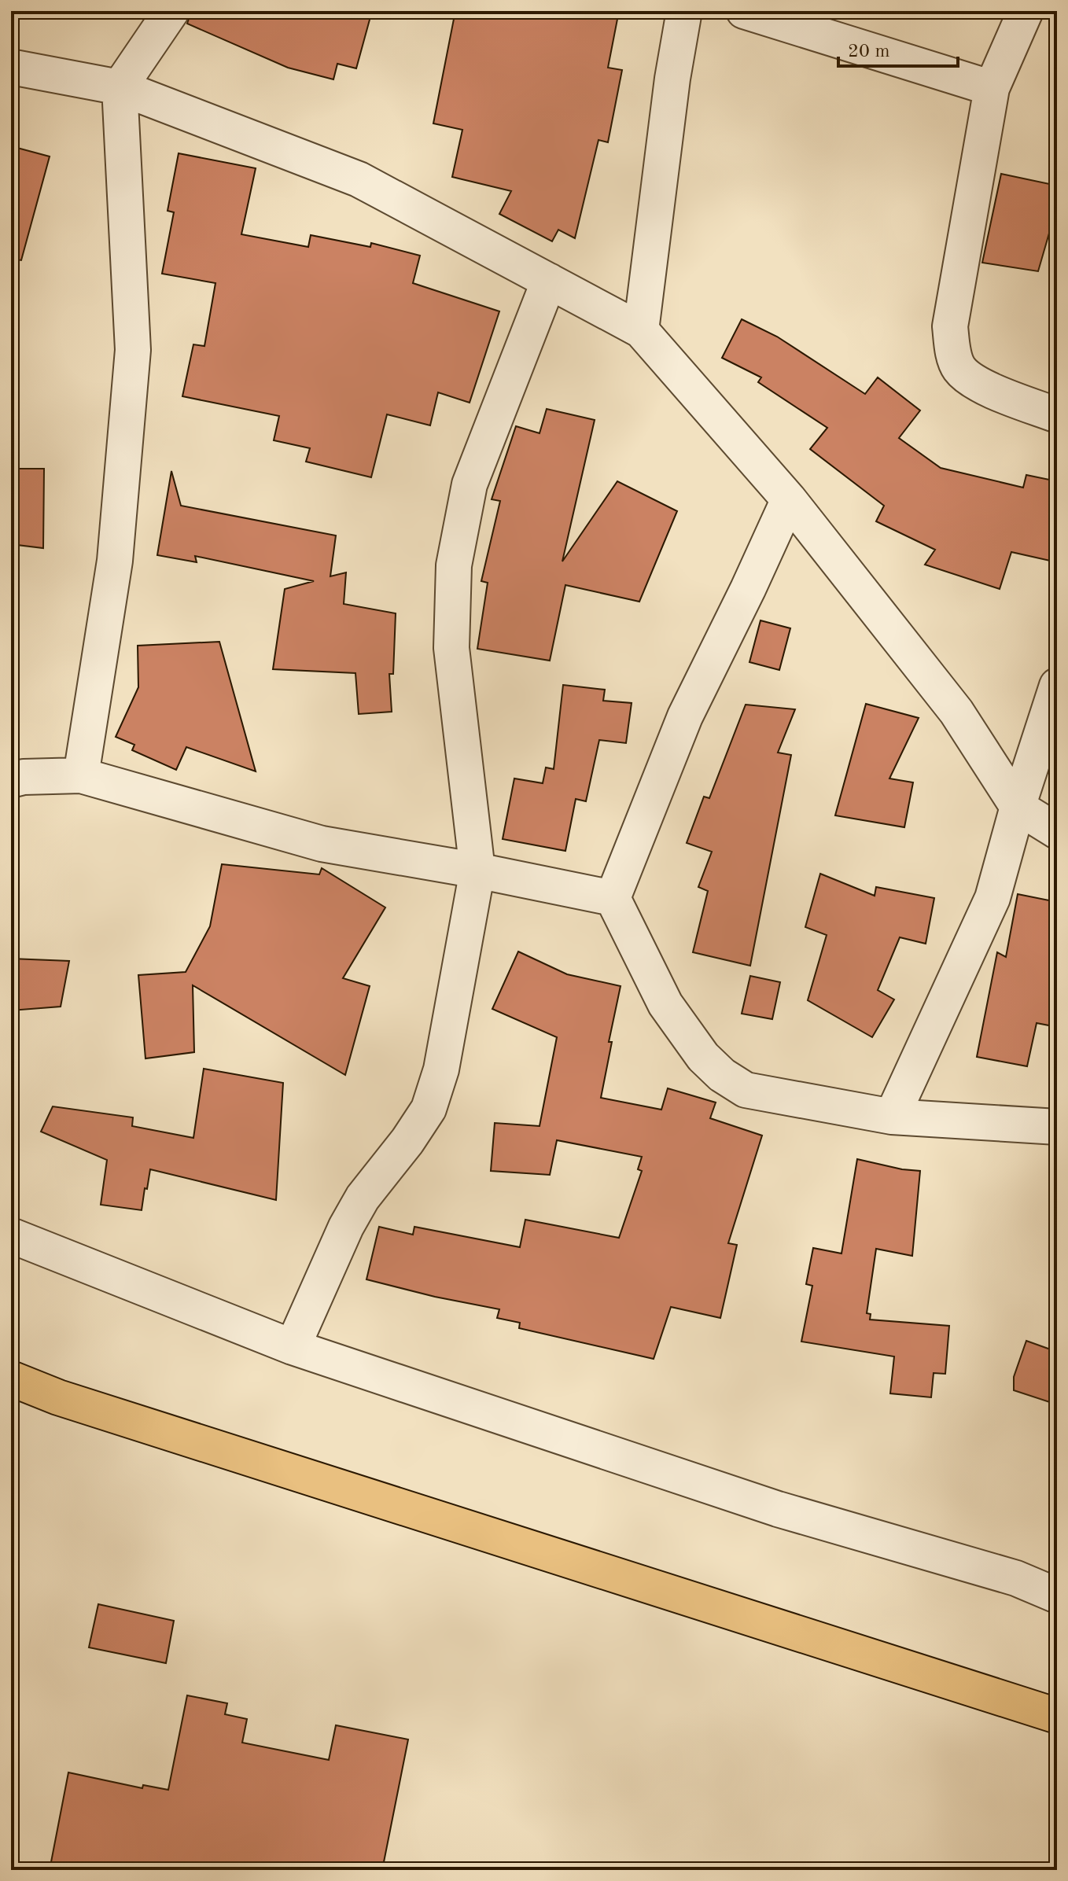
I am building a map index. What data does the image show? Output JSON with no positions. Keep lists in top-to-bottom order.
{
  "scale_bar": "20 m"
}
